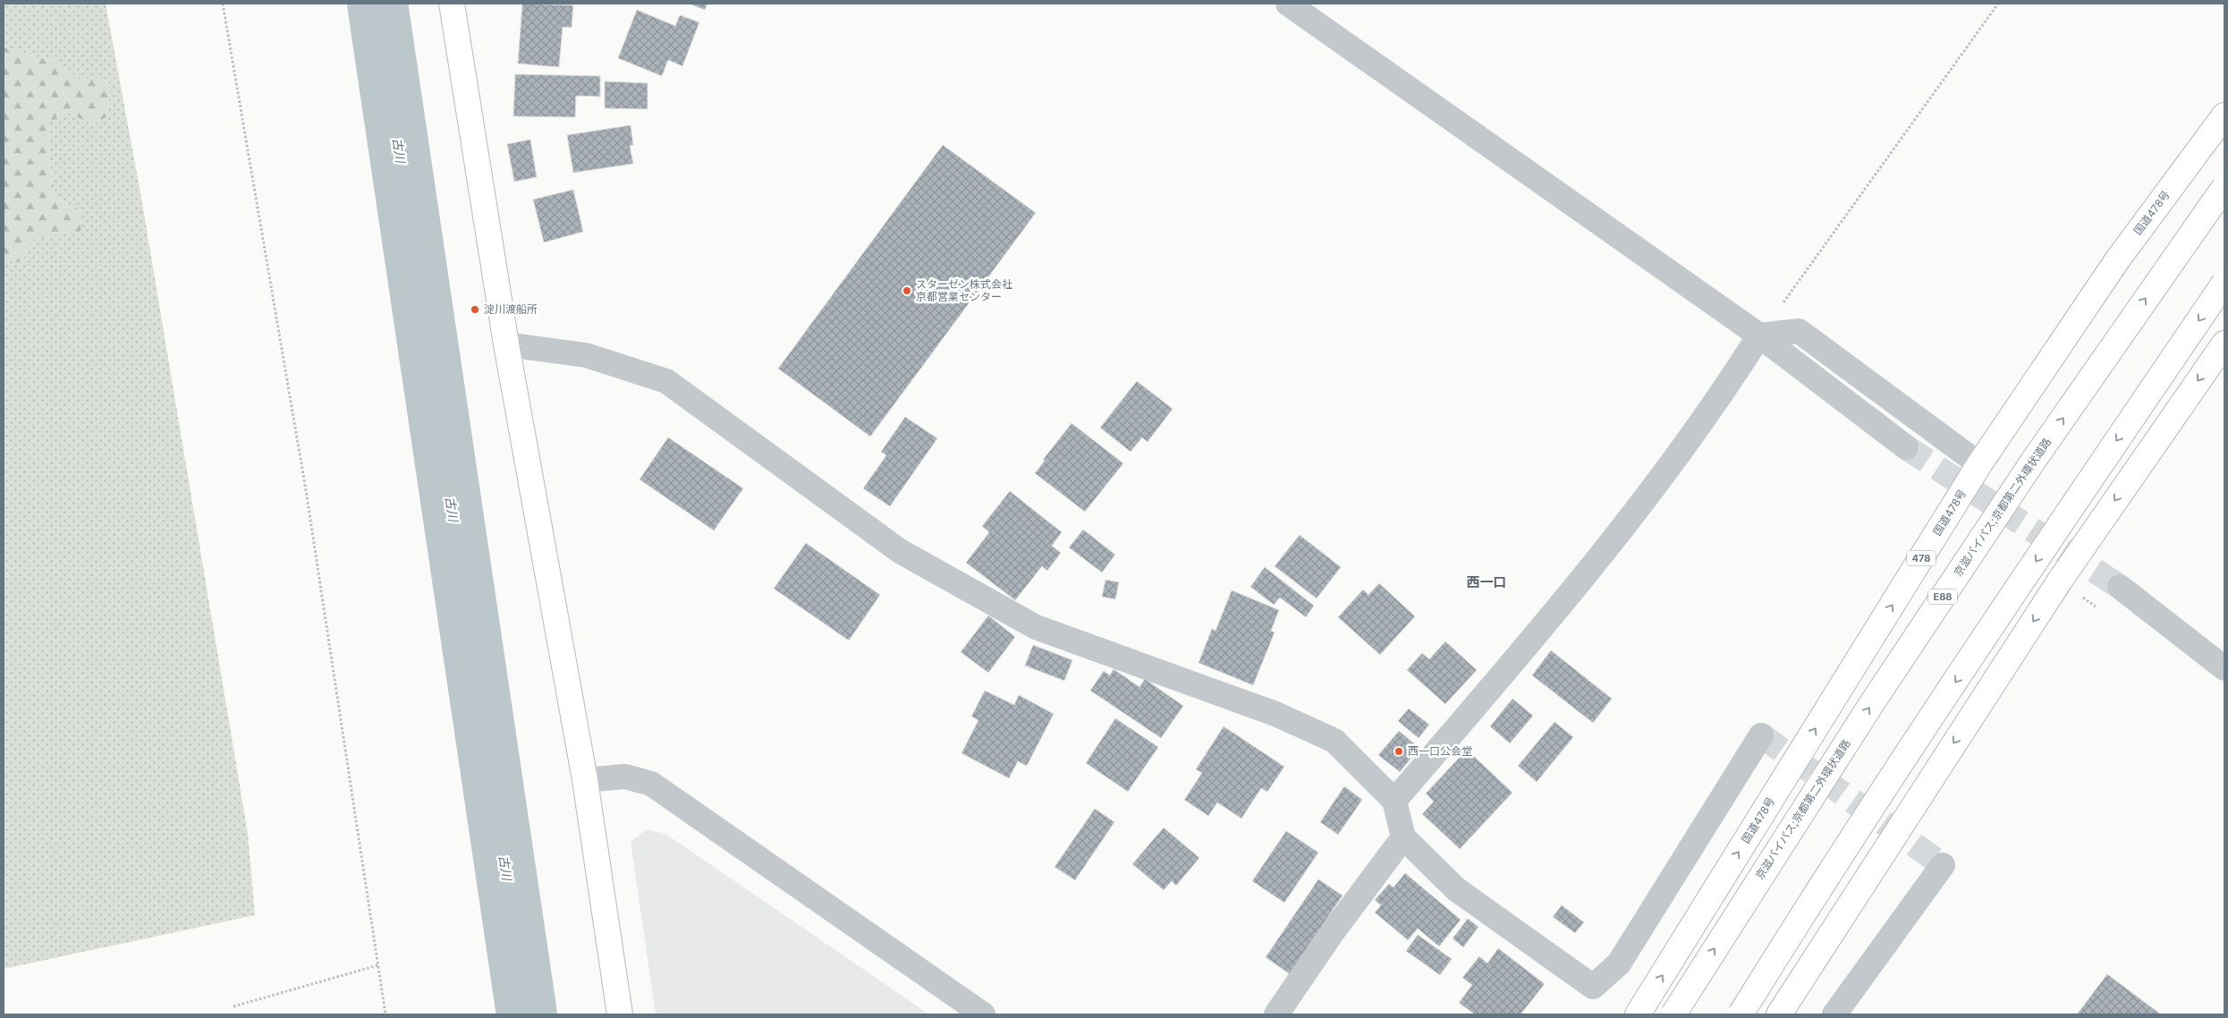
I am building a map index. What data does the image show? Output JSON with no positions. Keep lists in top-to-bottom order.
{
  "streets": {
    "main road": [
      "国道478号",
      "京滋バイパス;京都第二外環状道路",
      "478",
      "E88"
    ]
  },
  "districts": ["西一口"],
  "water": ["古川"],
  "places": ["スターゼン株式会社 京都営業センター", "淀川渡船所", "西一口公会堂"]
}
